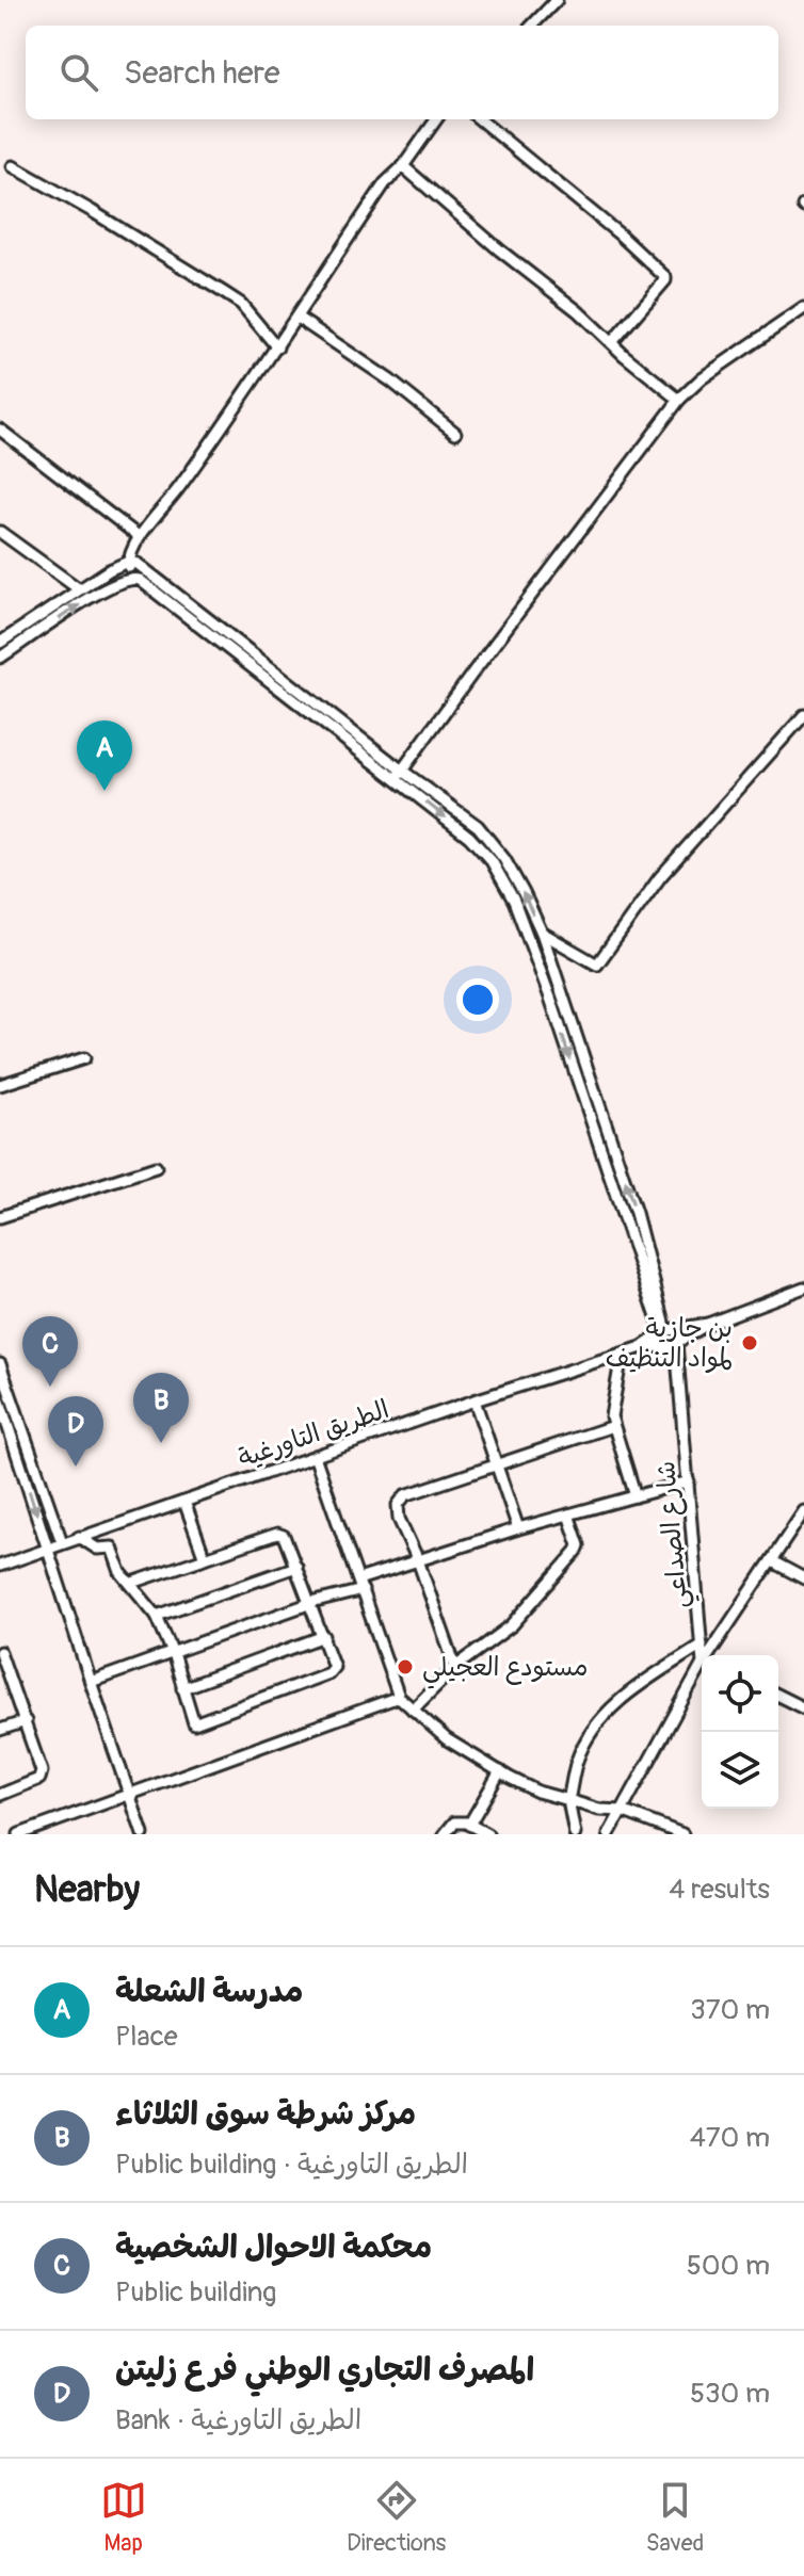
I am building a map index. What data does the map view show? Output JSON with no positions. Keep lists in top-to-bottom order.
{
  "streets": {
    "street": ["الطريق التاورغية", "شارع الصداعي"]
  },
  "places": ["بن جازية لمواد التنظيف", "مستودع العجيلي"],
  "page": {
    "search": "Search here",
    "pins": [
      "A",
      "C",
      "B",
      "D"
    ],
    "heading": ["Nearby", "4 results"],
    "list": [
      {
        "mark": "A",
        "name": "مدرسة الشعلة",
        "note": "Place",
        "value": "370 m"
      },
      {
        "mark": "B",
        "name": "مركز شرطة سوق الثلاثاء",
        "note": "Public building · الطريق التاورغية",
        "value": "470 m"
      },
      {
        "mark": "C",
        "name": "محكمة الاحوال الشخصية",
        "note": "Public building",
        "value": "500 m"
      },
      {
        "mark": "D",
        "name": "المصرف التجاري الوطني فرع زليتن",
        "note": "Bank · الطريق التاورغية",
        "value": "530 m"
      }
    ],
    "nav": ["Map", "Directions", "Saved"]
  }
}
